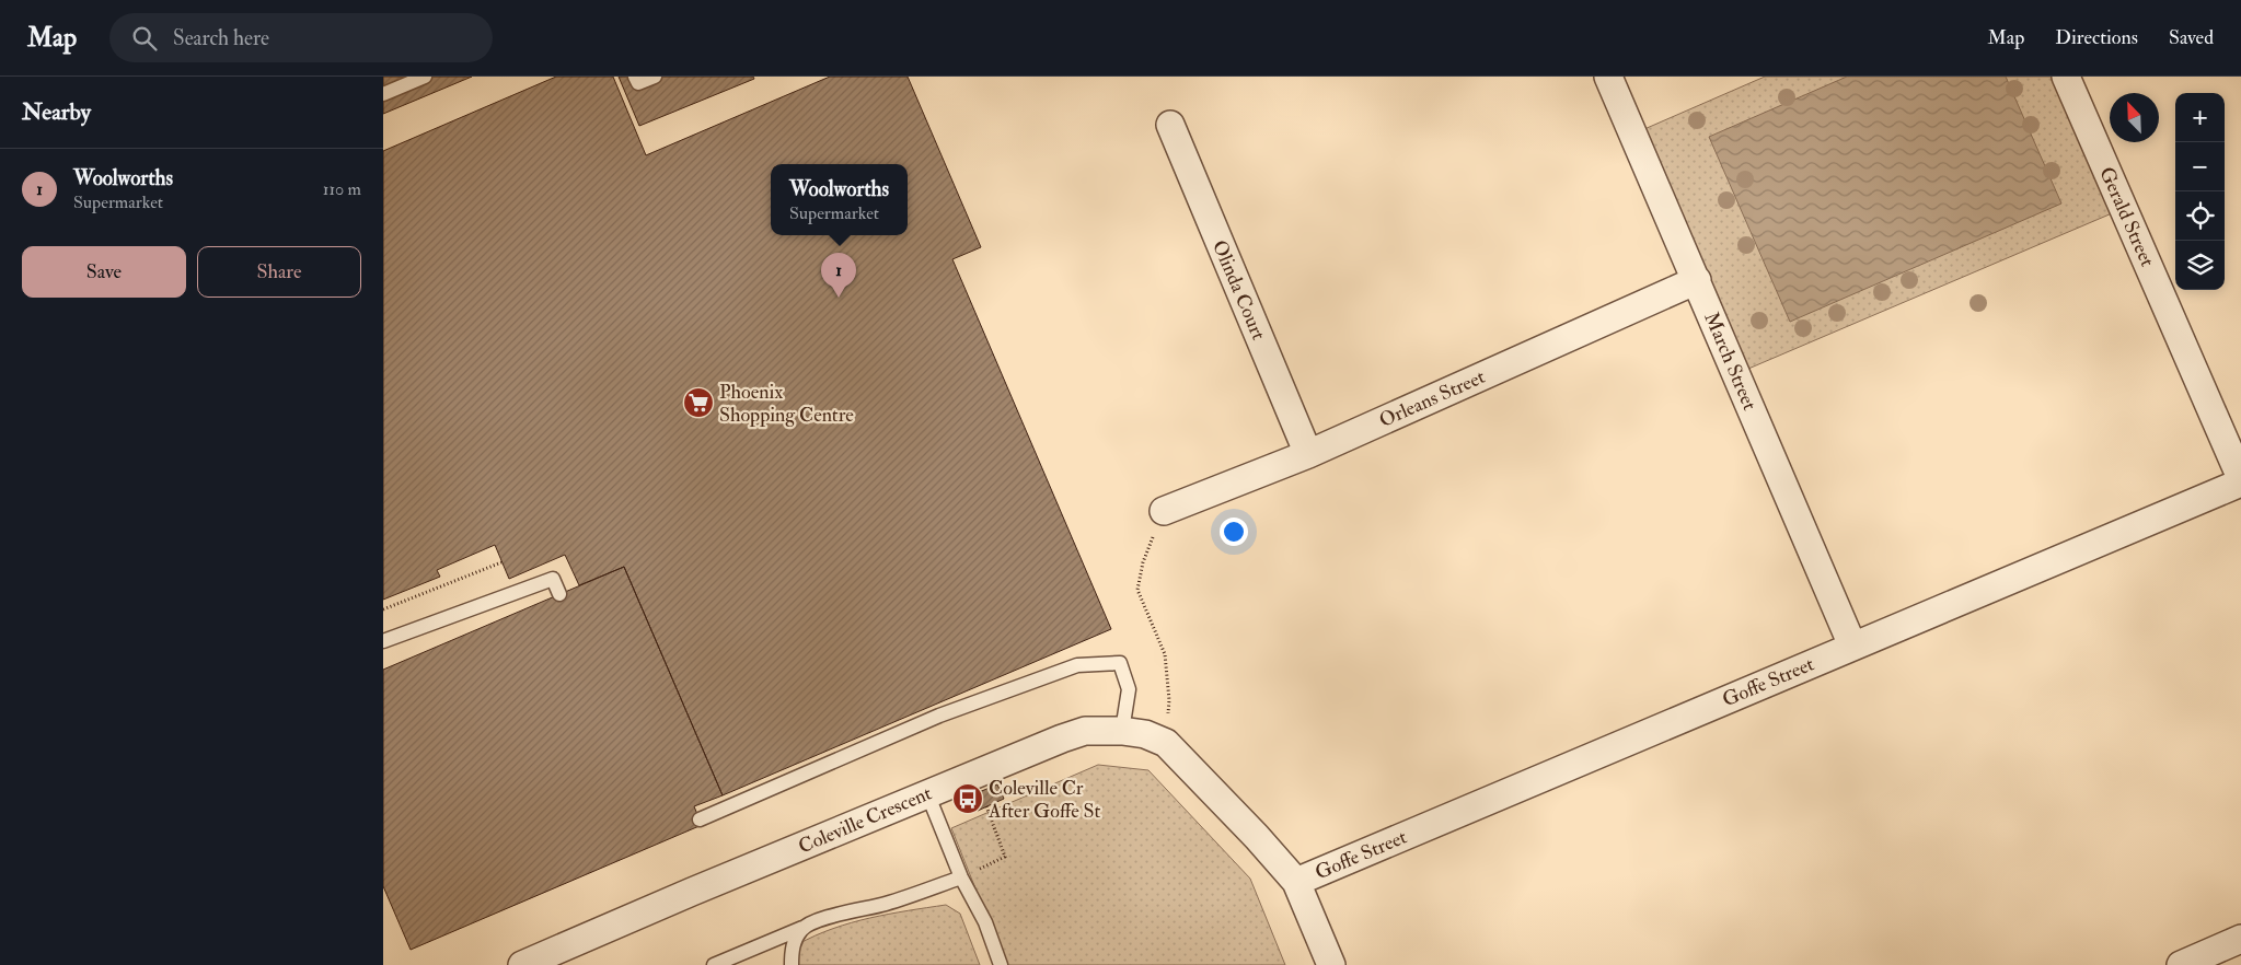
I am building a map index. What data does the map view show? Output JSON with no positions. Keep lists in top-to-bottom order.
{
  "streets": {
    "street": [
      "Gerald Street",
      "Olinda Court",
      "March Street",
      "Orleans Street",
      "Goffe Street",
      "Coleville Crescent"
    ]
  },
  "crossings": [
    ["Olinda Court", "Orleans Street"],
    ["March Street", "Orleans Street"],
    ["March Street", "Goffe Street"],
    ["Goffe Street", "Coleville Crescent"]
  ],
  "places": {
    "supermarket": ["Phoenix Shopping Centre"],
    "bus stop": ["Coleville Cr After Goffe St"]
  },
  "north": "top left",
  "page": {
    "header": "Map",
    "search": "Search here",
    "nav": ["Map", "Directions", "Saved"],
    "heading": "Nearby",
    "map_buttons": ["+", "−"],
    "list": [
      {
        "mark": "1",
        "name": "Woolworths",
        "note": "Supermarket",
        "value": "110 m"
      }
    ],
    "popup": ["Woolworths", "Supermarket"],
    "buttons": ["Save", "Share"],
    "pins": "1"
  }
}
